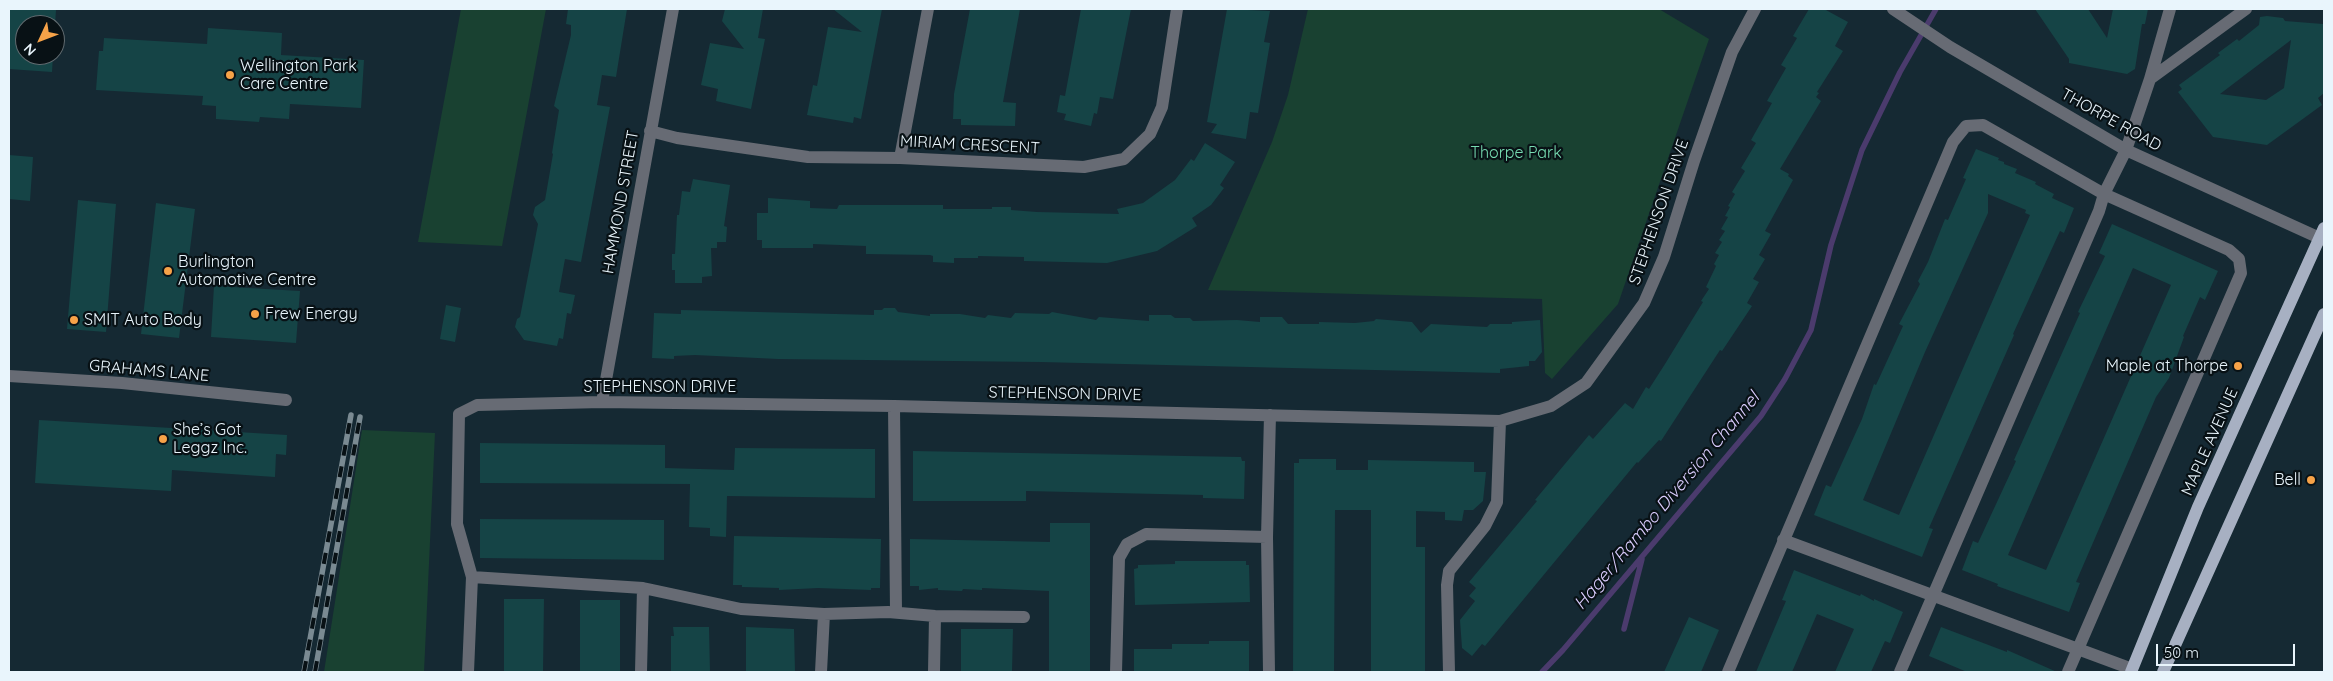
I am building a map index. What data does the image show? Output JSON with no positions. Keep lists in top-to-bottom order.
{
  "streets": {
    "main road": ["MAPLE AVENUE"],
    "street": [
      "THORPE ROAD",
      "MIRIAM CRESCENT",
      "HAMMOND STREET",
      "STEPHENSON DRIVE",
      "GRAHAMS LANE"
    ]
  },
  "crossings": [
    ["THORPE ROAD", "MAPLE AVENUE"],
    ["MIRIAM CRESCENT", "HAMMOND STREET"],
    ["HAMMOND STREET", "STEPHENSON DRIVE"]
  ],
  "water": ["Hager/Rambo Diversion Channel"],
  "parks": ["Thorpe Park"],
  "places": [
    "Wellington Park Care Centre",
    "Burlington Automotive Centre",
    "Frew Energy",
    "SMIT Auto Body",
    "Maple at Thorpe",
    "She’s Got Leggz Inc.",
    "Bell"
  ],
  "scale_bar": "50 m",
  "north": "bottom left"
}
